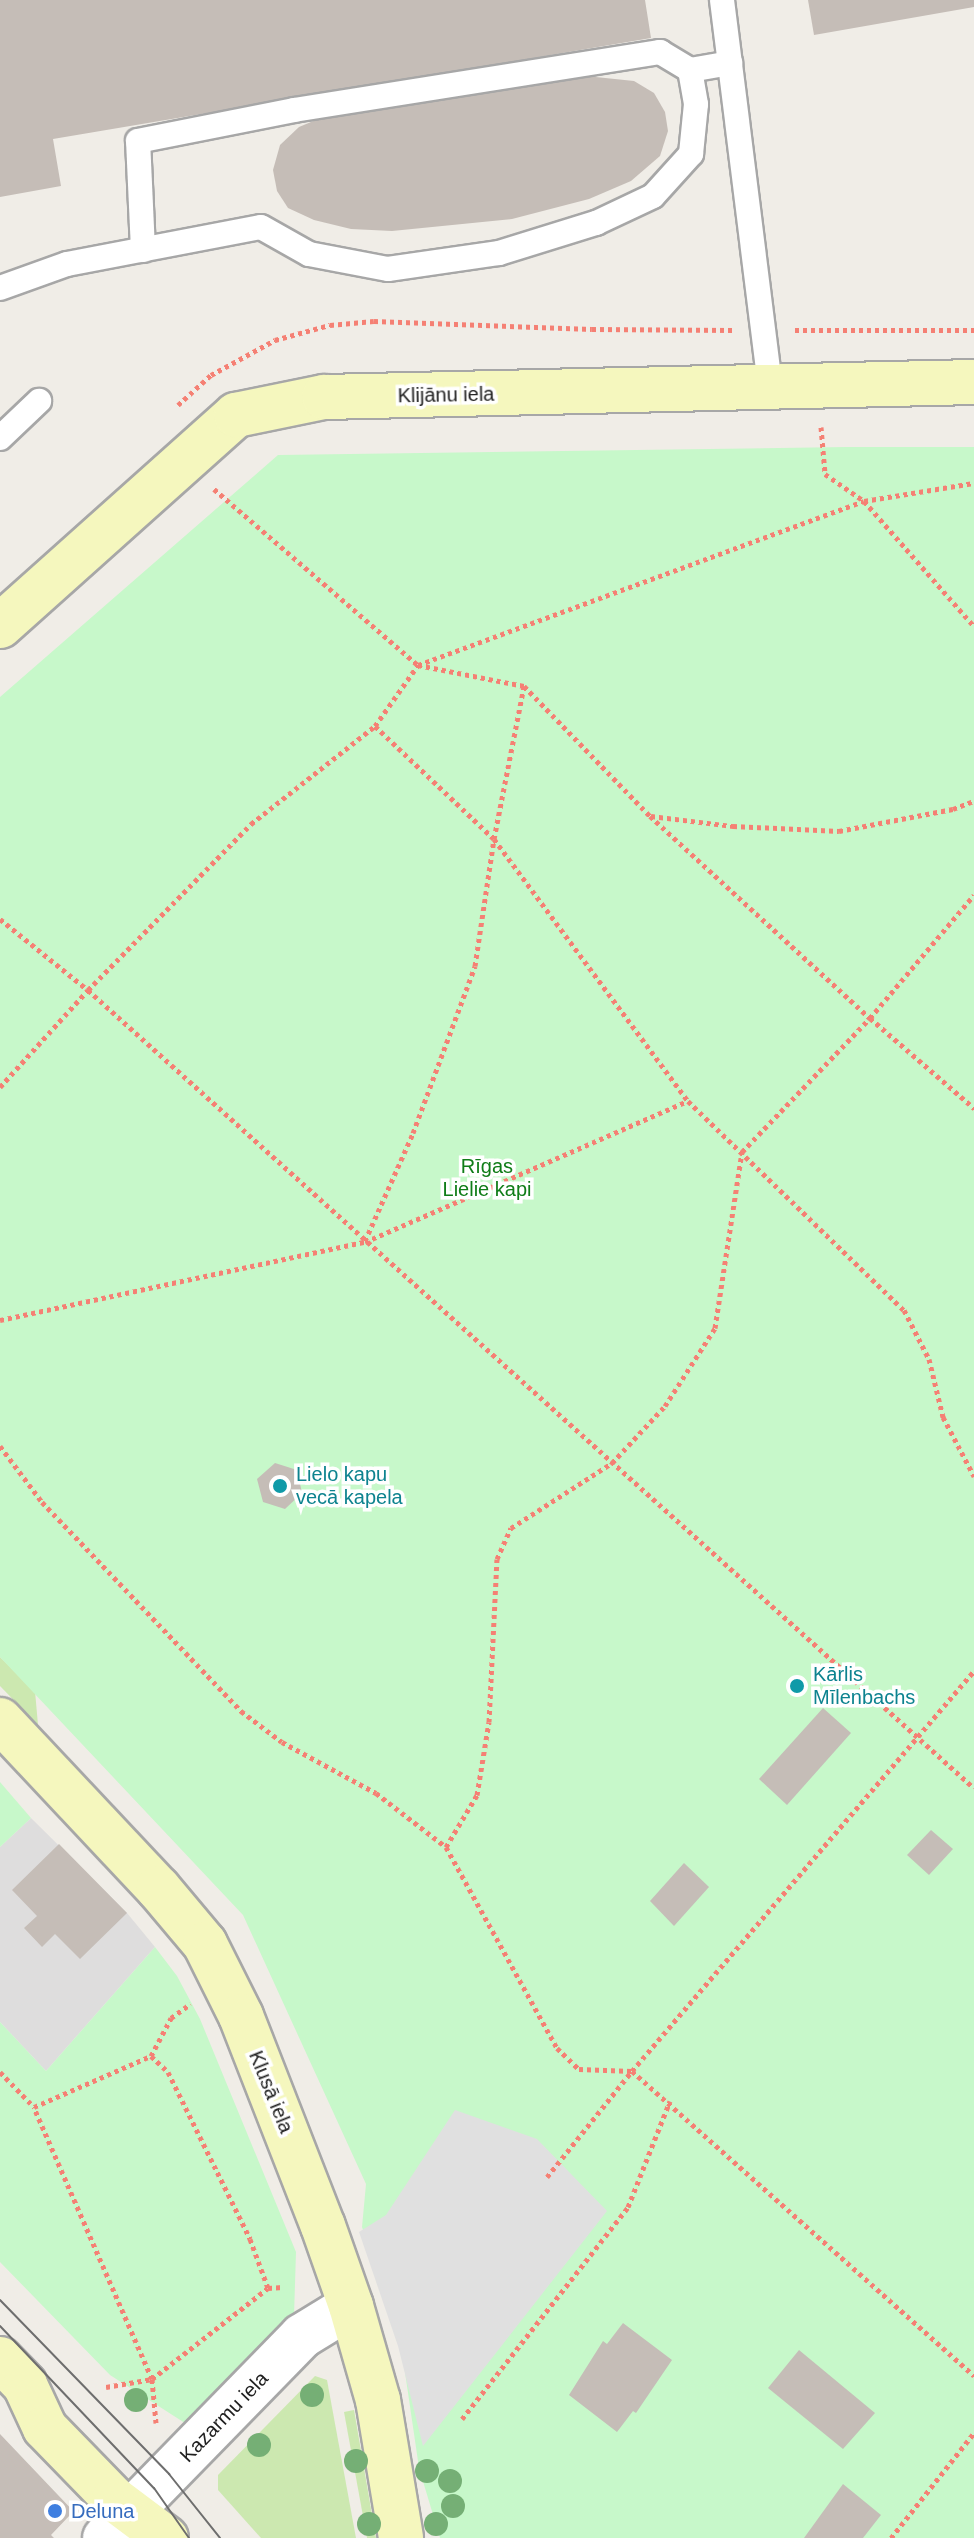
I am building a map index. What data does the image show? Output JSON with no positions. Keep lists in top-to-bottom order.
{
  "streets": {
    "street": ["Klijānu iela", "Klusā iela", "Kazarmu iela"]
  },
  "crossings": [
    ["Klusā iela", "Kazarmu iela"]
  ],
  "parks": ["Rīgas Lielie kapi"],
  "places": ["Lielo kapu vecā kapela", "Kārlis Mīlenbachs", "Deluna"]
}
